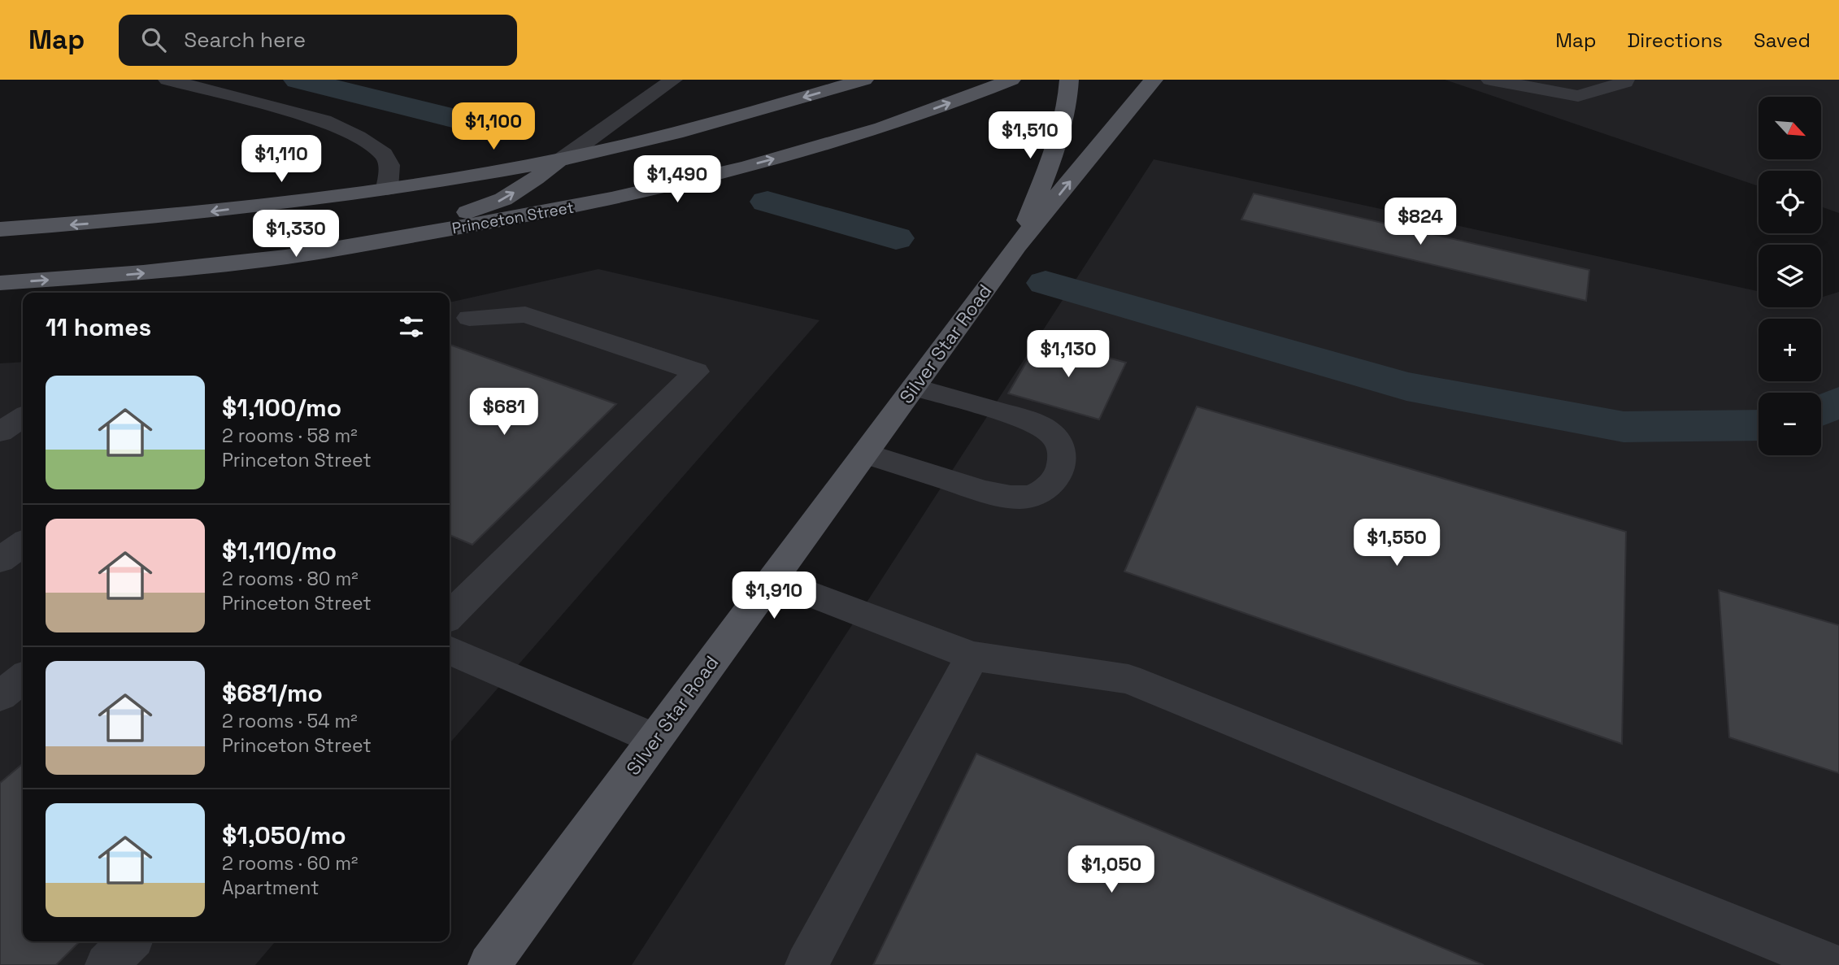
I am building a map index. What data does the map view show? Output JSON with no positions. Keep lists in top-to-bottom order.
{
  "streets": {
    "main road": ["Princeton Street", "Silver Star Road"]
  },
  "north": "bottom right",
  "page": {
    "header": "Map",
    "search": "Search here",
    "nav": ["Map", "Directions", "Saved"],
    "map_buttons": ["+", "−"],
    "price": [
      "$1,100",
      "$1,510",
      "$1,110",
      "$1,490",
      "$824",
      "$1,330",
      "$1,130",
      "$681",
      "$1,550",
      "$1,910",
      "$1,050"
    ],
    "heading": "11 homes",
    "list": [
      {
        "name": "$1,100/mo",
        "note": "2 rooms · 58 m² · Princeton Street"
      },
      {
        "name": "$1,110/mo",
        "note": "2 rooms · 80 m² · Princeton Street"
      },
      {
        "name": "$681/mo",
        "note": "2 rooms · 54 m² · Princeton Street"
      },
      {
        "name": "$1,050/mo",
        "note": "2 rooms · 60 m² · Apartment"
      }
    ]
  }
}
